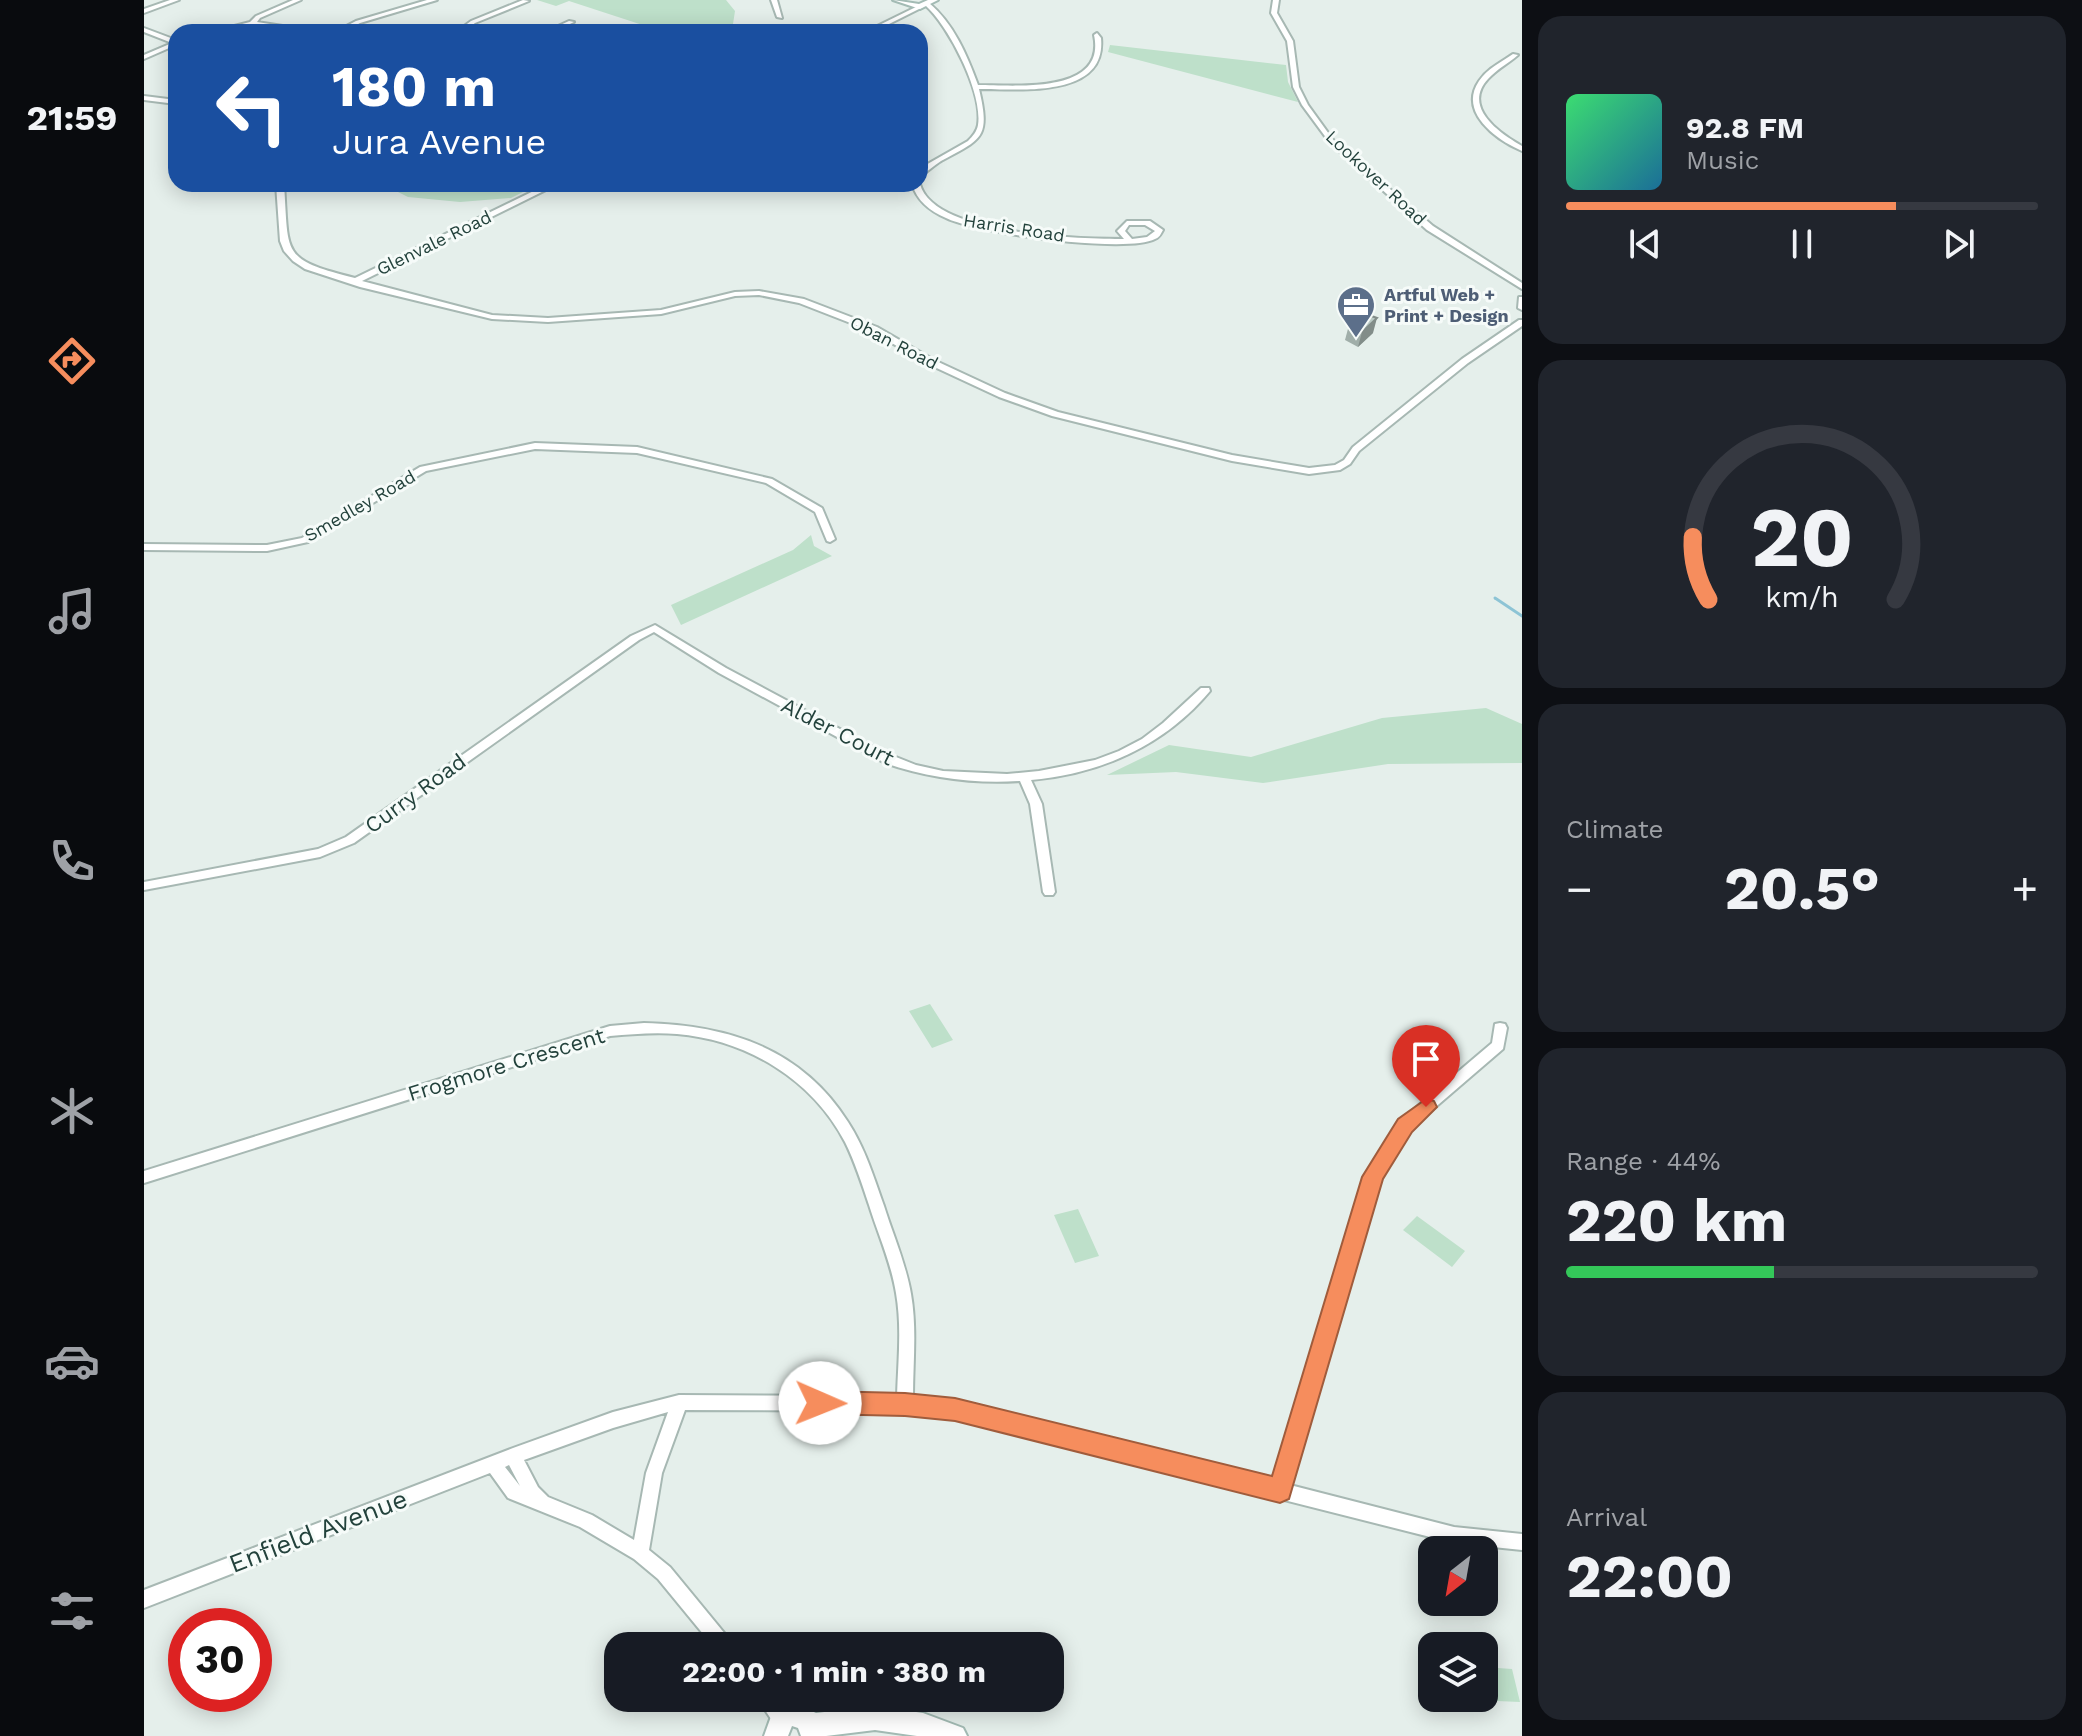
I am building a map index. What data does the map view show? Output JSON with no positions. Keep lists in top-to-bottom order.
{
  "streets": {
    "street": [
      "Lookover Road",
      "Harris Road",
      "Glenvale Road",
      "Oban Road",
      "Smedley Road",
      "Alder Court",
      "Curry Road",
      "Frogmore Crescent",
      "Enfield Avenue"
    ]
  },
  "crossings": [
    ["Glenvale Road", "Oban Road"],
    ["Alder Court", "Curry Road"],
    ["Frogmore Crescent", "Enfield Avenue"]
  ],
  "places": {
    "office": ["Artful Web + Print + Design"]
  },
  "north": "bottom left",
  "page": {
    "tabs": "21:59",
    "turn": ["180 m", "Jura Avenue"],
    "song": ["92.8 FM", "Music"],
    "tile": [
      "Climate",
      ["Range · 44%", "220 km"],
      ["Arrival", "22:00"]
    ],
    "heat": ["−", "20.5°", "+"],
    "limit": "30",
    "trip": "22:00 · 1 min · 380 m",
    "gauge": ["20", "km/h"]
  }
}
